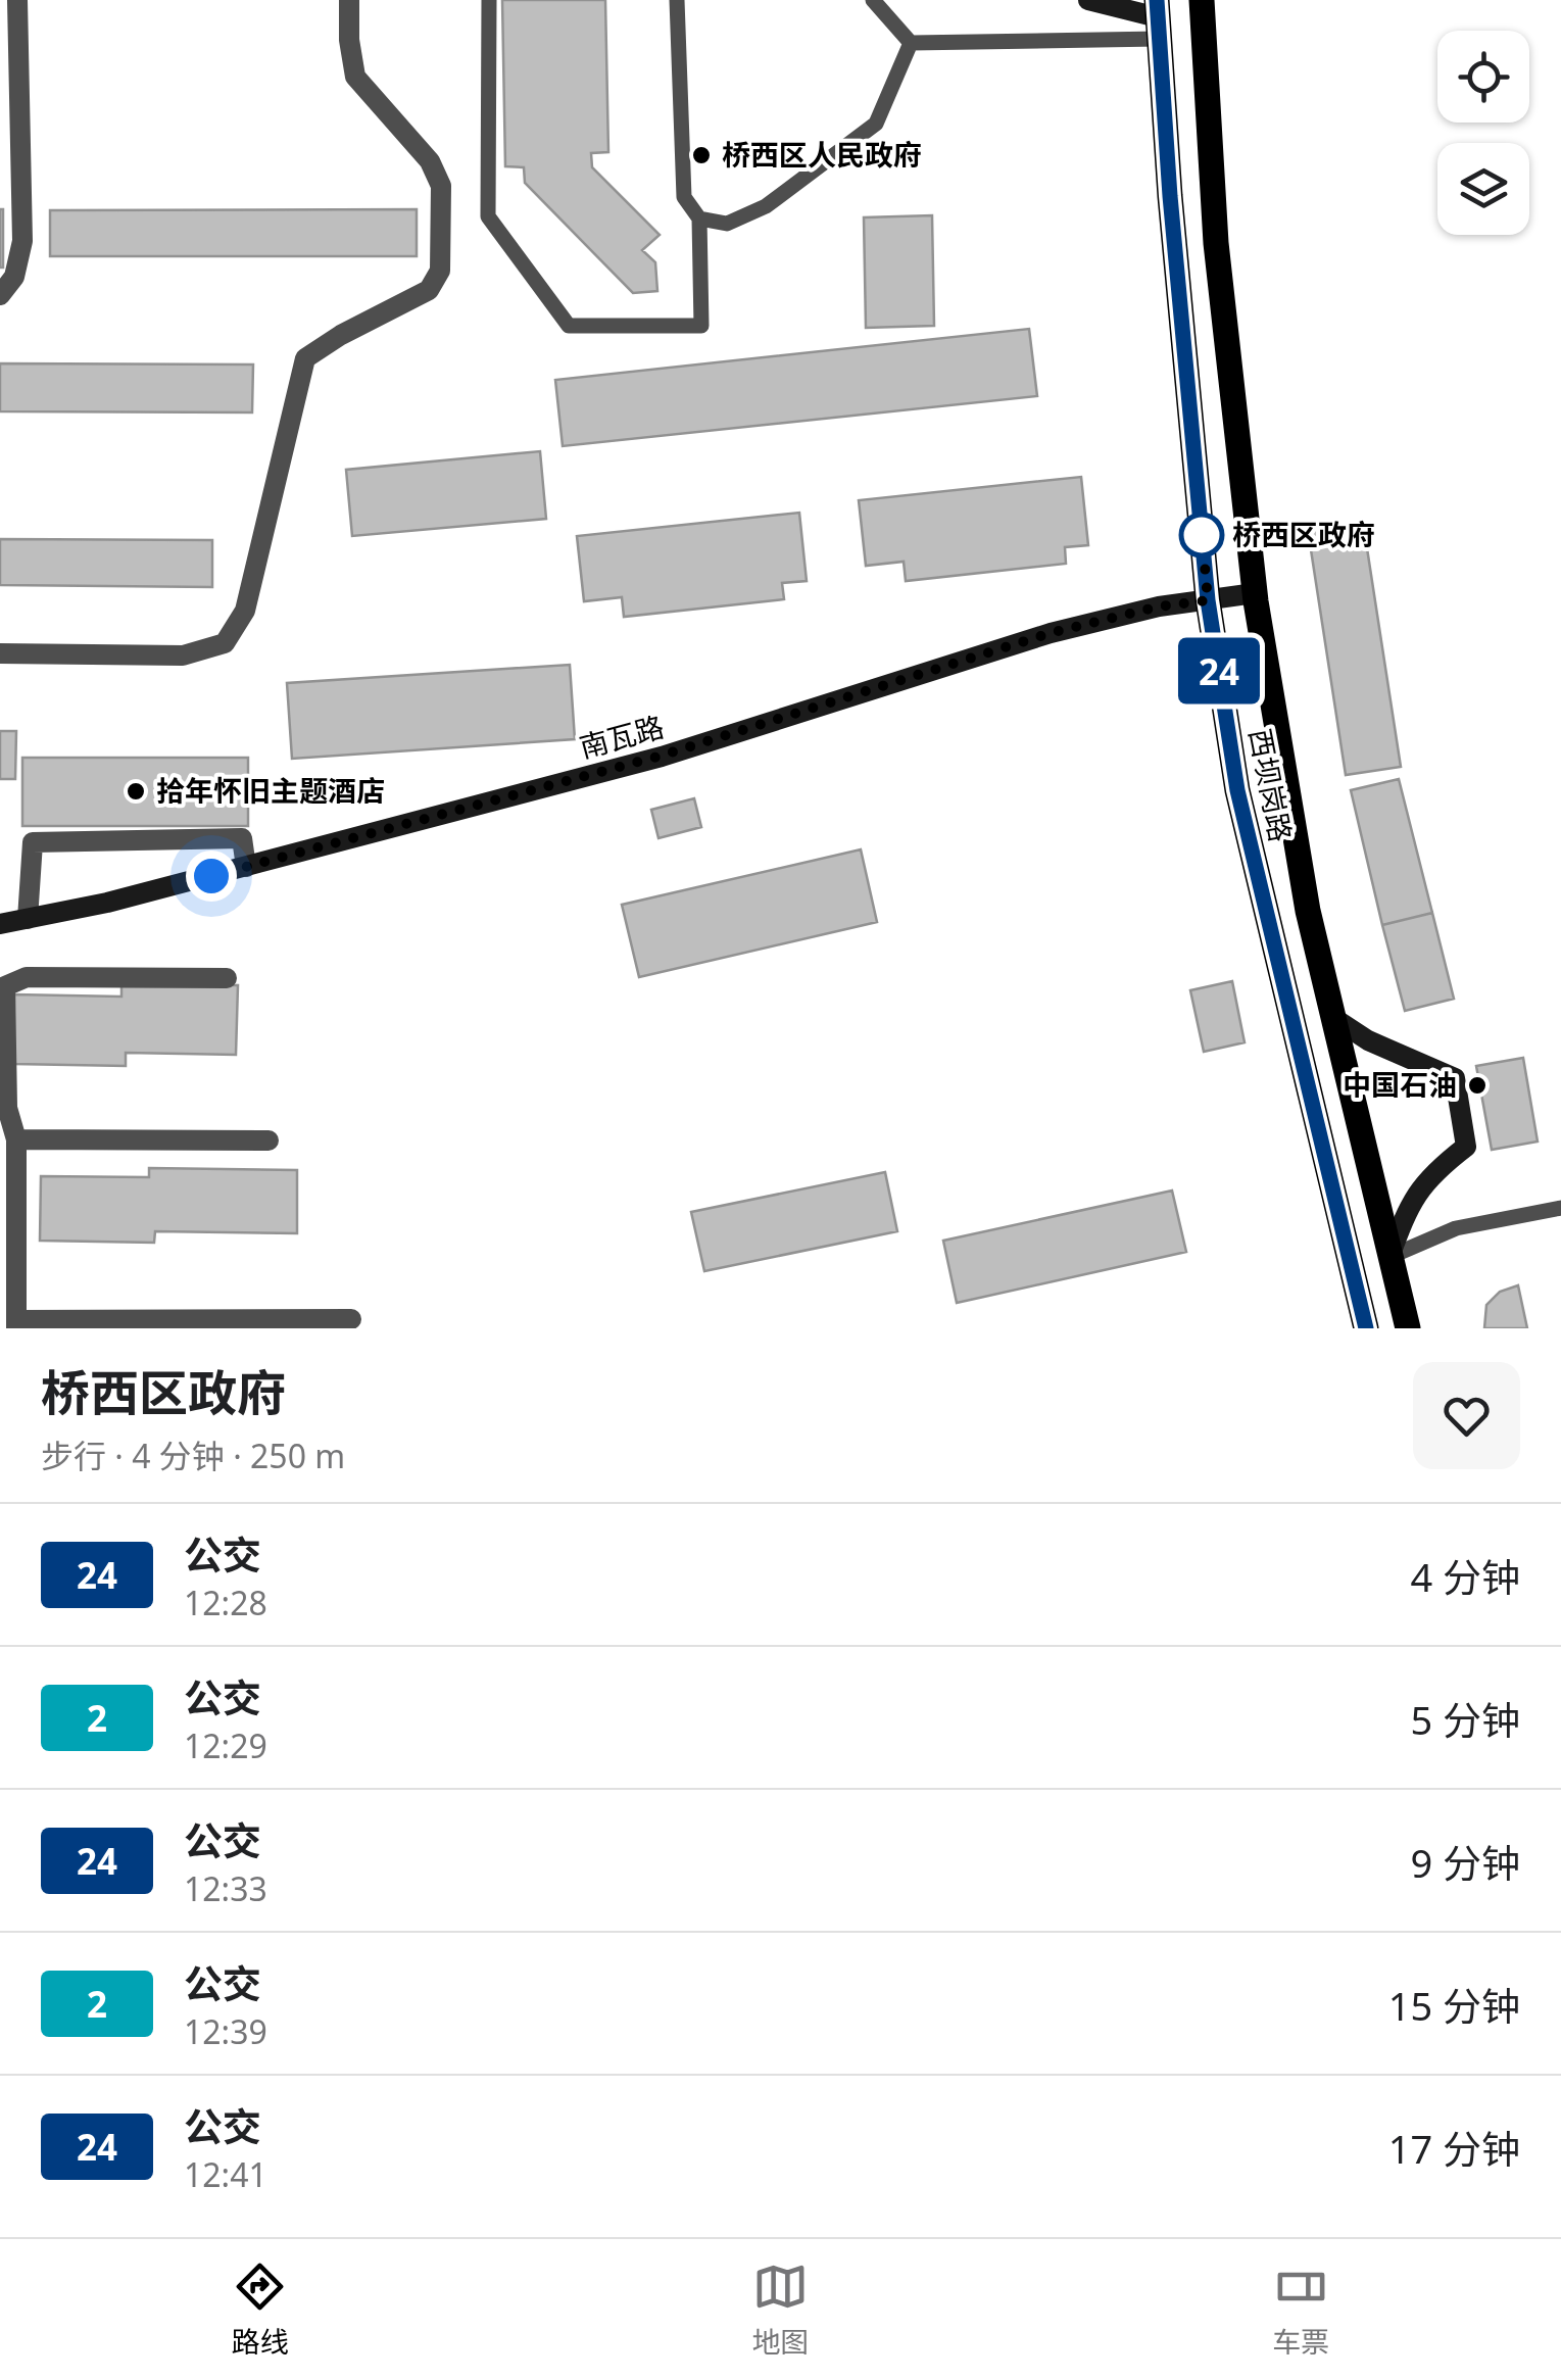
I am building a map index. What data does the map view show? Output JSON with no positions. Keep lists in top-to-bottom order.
{
  "streets": {
    "main road": ["西坝岗路"],
    "street": ["南瓦路"]
  },
  "crossings": [
    ["南瓦路", "西坝岗路"]
  ],
  "places": [
    "桥西区人民政府",
    "桥西区政府",
    "拾年怀旧主题酒店",
    "中国石油"
  ],
  "lines": ["bus line 24"],
  "page": {
    "on_map": "24",
    "heading": ["桥西区政府", "步行 · 4 分钟 · 250 m"],
    "list": [
      {
        "mark": "24",
        "name": "公交",
        "note": "12:28",
        "value": "4 分钟"
      },
      {
        "mark": "2",
        "name": "公交",
        "note": "12:29",
        "value": "5 分钟"
      },
      {
        "mark": "24",
        "name": "公交",
        "note": "12:33",
        "value": "9 分钟"
      },
      {
        "mark": "2",
        "name": "公交",
        "note": "12:39",
        "value": "15 分钟"
      },
      {
        "mark": "24",
        "name": "公交",
        "note": "12:41",
        "value": "17 分钟"
      }
    ],
    "tabs": ["路线", "地图", "车票"]
  }
}
